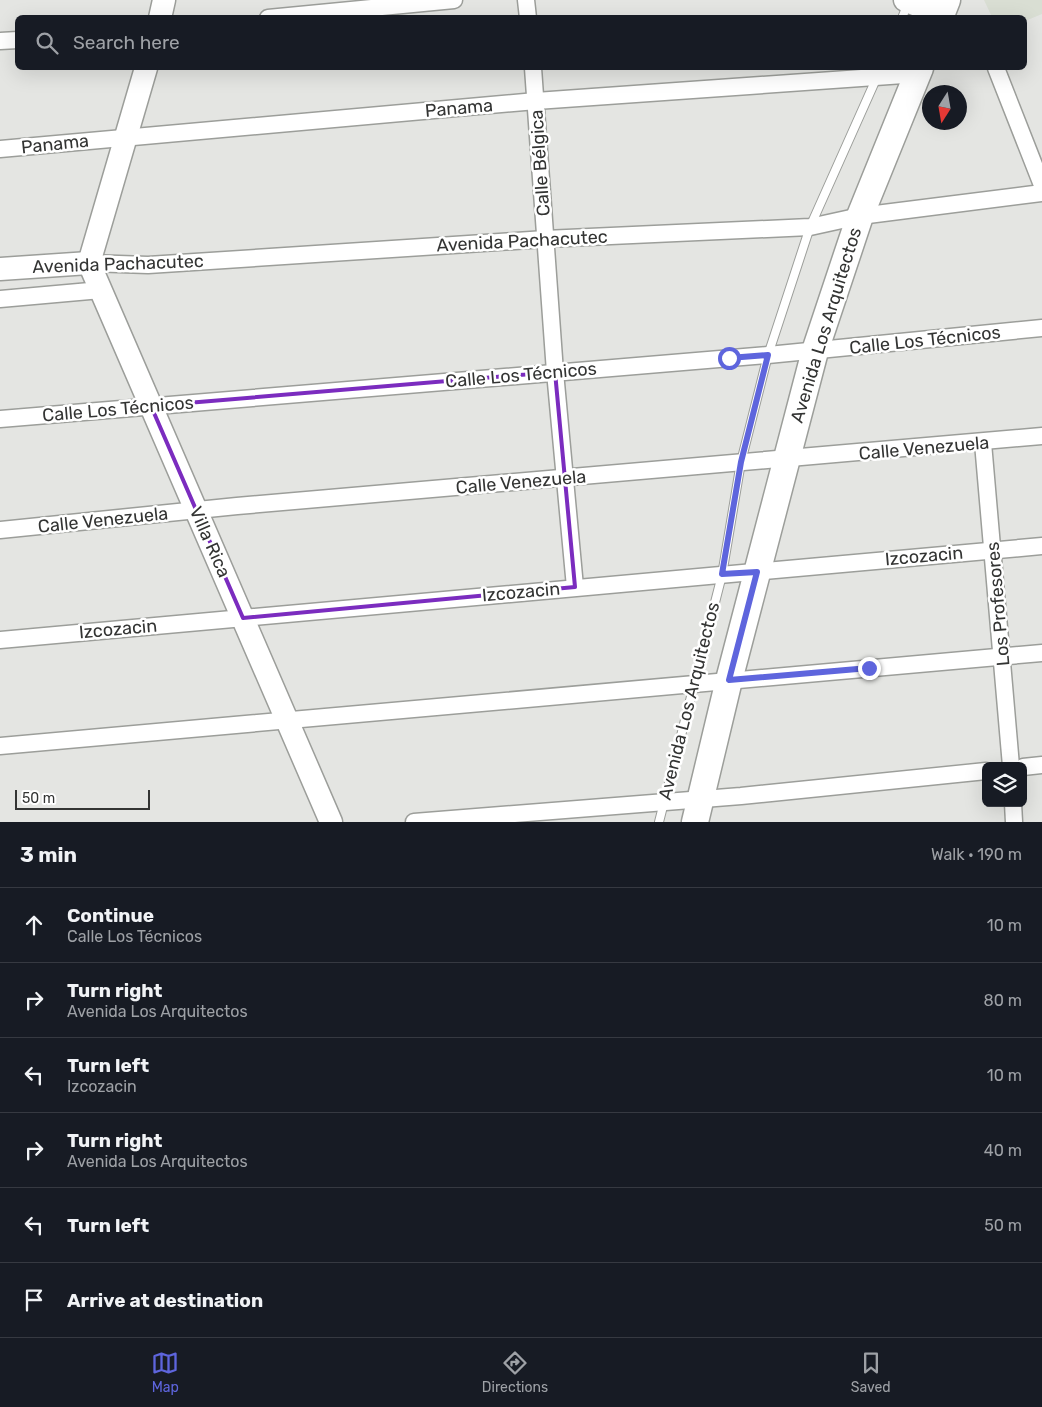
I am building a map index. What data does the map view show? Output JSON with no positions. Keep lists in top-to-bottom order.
{
  "streets": {
    "main road": ["Avenida Los Arquitectos"],
    "street": [
      "Panama",
      "Calle Bélgica",
      "Avenida Pachacutec",
      "Calle Los Técnicos",
      "Calle Venezuela",
      "Villa Rica",
      "Izcozacin",
      "Los Profesores"
    ]
  },
  "crossings": [
    ["Panama", "Calle Bélgica"],
    ["Panama", "Avenida Los Arquitectos"],
    ["Calle Bélgica", "Avenida Pachacutec"],
    ["Calle Bélgica", "Calle Los Técnicos"],
    ["Calle Bélgica", "Calle Venezuela"],
    ["Calle Bélgica", "Izcozacin"],
    ["Avenida Pachacutec", "Avenida Los Arquitectos"],
    ["Avenida Pachacutec", "Villa Rica"],
    ["Avenida Los Arquitectos", "Calle Los Técnicos"],
    ["Avenida Los Arquitectos", "Calle Venezuela"],
    ["Avenida Los Arquitectos", "Izcozacin"],
    ["Calle Los Técnicos", "Villa Rica"],
    ["Calle Venezuela", "Villa Rica"],
    ["Calle Venezuela", "Los Profesores"],
    ["Villa Rica", "Izcozacin"],
    ["Izcozacin", "Los Profesores"]
  ],
  "scale_bar": "50 m",
  "north": "bottom",
  "page": {
    "search": "Search here",
    "scale": "50 m",
    "heading": ["3 min", "Walk · 190 m"],
    "list": [
      ["Continue", "Calle Los Técnicos", "10 m"],
      ["Turn right", "Avenida Los Arquitectos", "80 m"],
      ["Turn left", "Izcozacin", "10 m"],
      ["Turn right", "Avenida Los Arquitectos", "40 m"],
      ["Turn left", "50 m"],
      "Arrive at destination"
    ],
    "nav": ["Map", "Directions", "Saved"]
  }
}
